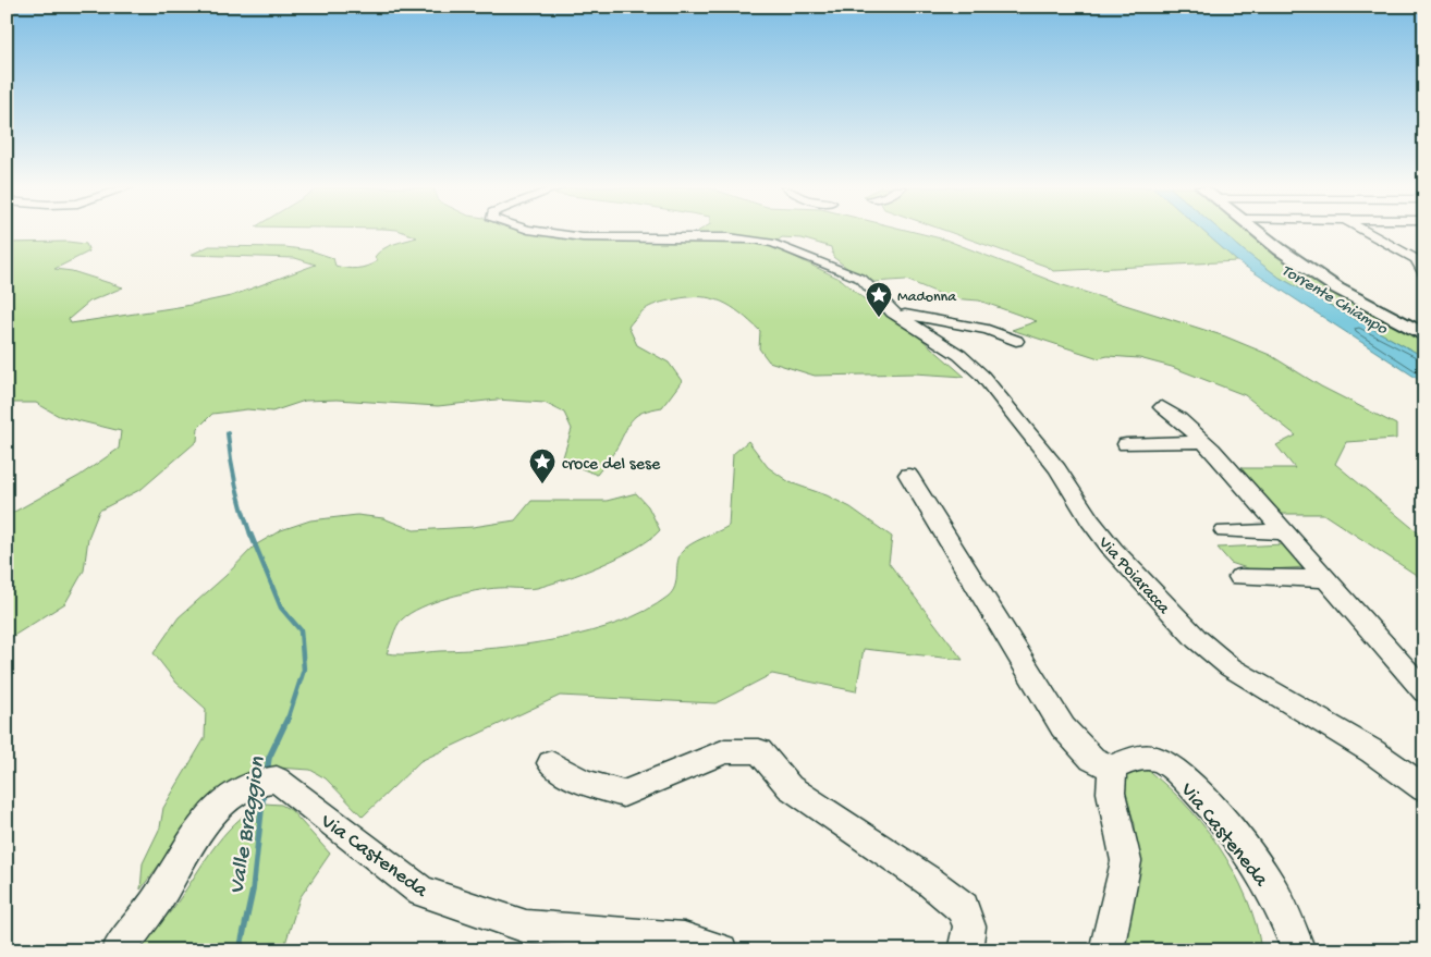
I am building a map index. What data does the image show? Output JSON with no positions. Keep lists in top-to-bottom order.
{
  "streets": {
    "street": ["Via Poiaracca", "Via Casteneda"]
  },
  "water": ["Torrente Chiampo", "Valle Braggion"],
  "places": {
    "place": ["Madonna", "croce del sese"]
  }
}
